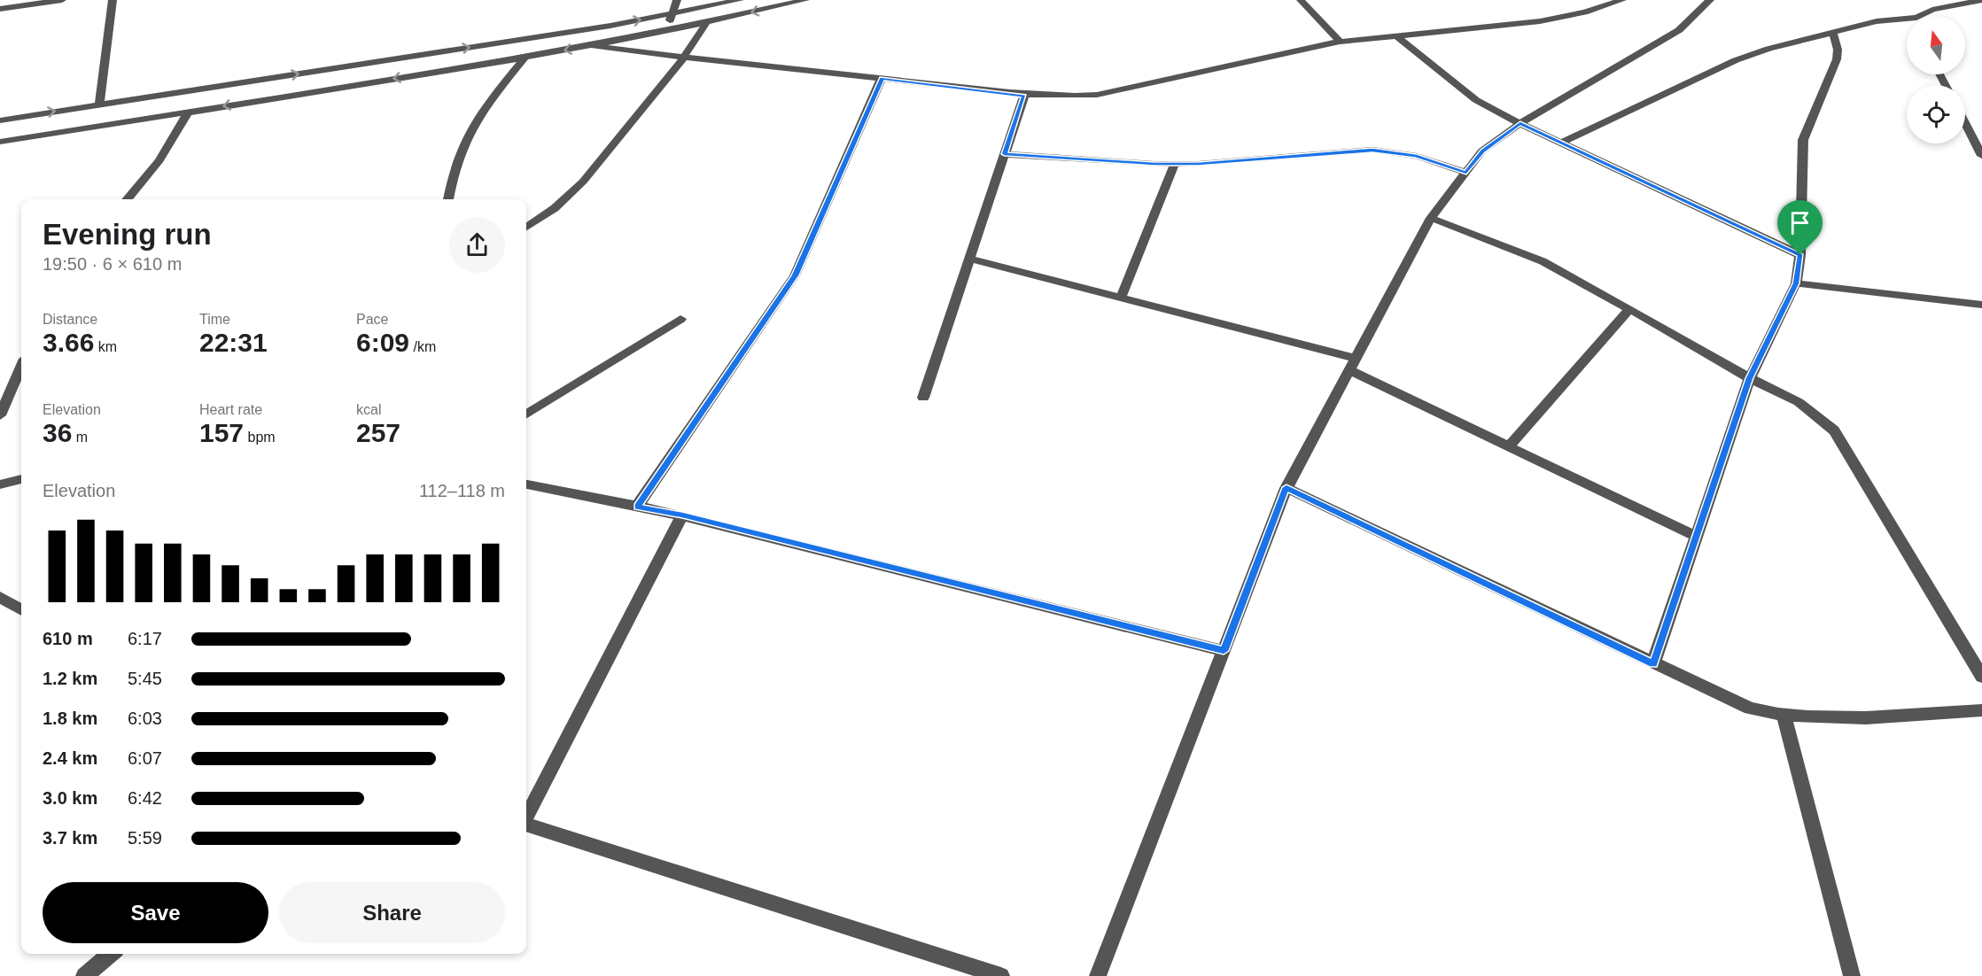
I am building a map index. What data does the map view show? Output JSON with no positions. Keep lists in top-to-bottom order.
{
  "north": "top",
  "page": {
    "heading": ["Evening run", "19:50 · 6 × 610 m"],
    "stats": [
      ["Distance", "3.66 km"],
      ["Time", "22:31"],
      ["Pace", "6:09 /km"],
      ["Elevation", "36 m"],
      ["Heart rate", "157 bpm"],
      ["kcal", "257"]
    ],
    "chart": ["Elevation", "112–118 m"],
    "list": [
      {
        "name": "610 m",
        "note": "6:17"
      },
      {
        "name": "1.2 km",
        "note": "5:45"
      },
      {
        "name": "1.8 km",
        "note": "6:03"
      },
      {
        "name": "2.4 km",
        "note": "6:07"
      },
      {
        "name": "3.0 km",
        "note": "6:42"
      },
      {
        "name": "3.7 km",
        "note": "5:59"
      }
    ],
    "buttons": ["Save", "Share"]
  }
}
